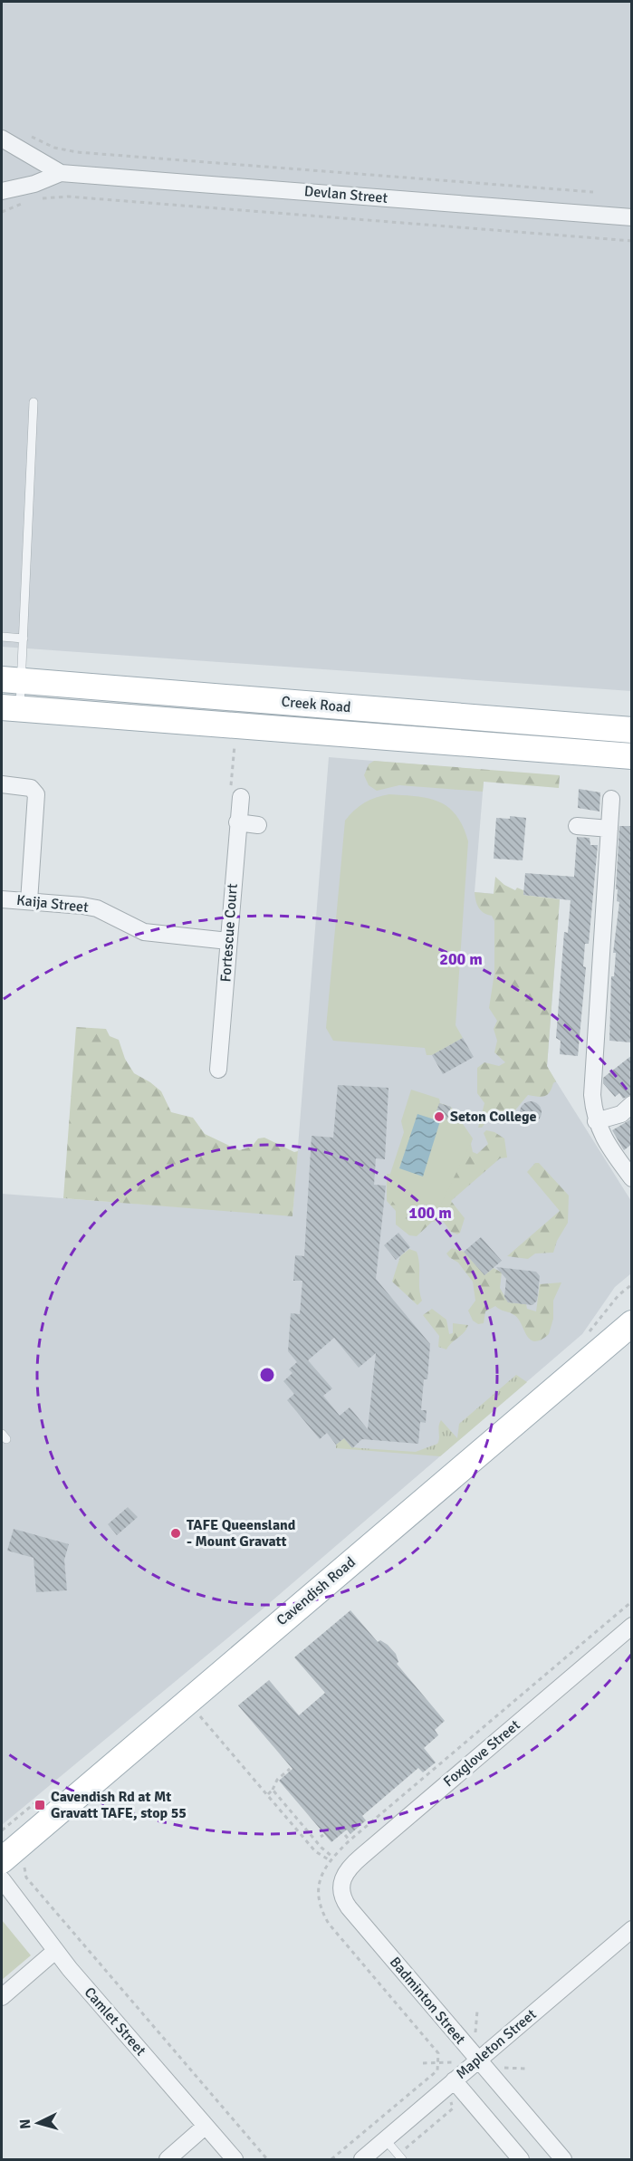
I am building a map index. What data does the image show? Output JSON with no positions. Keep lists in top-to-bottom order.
{
  "streets": {
    "main road": ["Creek Road", "Cavendish Road"],
    "street": [
      "Devlan Street",
      "Kaija Street",
      "Fortescue Court",
      "Foxglove Street",
      "Badminton Street",
      "Camlet Street",
      "Mapleton Street"
    ]
  },
  "crossings": [
    ["Kaija Street", "Fortescue Court"],
    ["Foxglove Street", "Badminton Street"],
    ["Badminton Street", "Mapleton Street"]
  ],
  "places": {
    "other": ["Seton College", "TAFE Queensland - Mount Gravatt"],
    "transit": ["Cavendish Rd at Mt Gravatt TAFE, stop 55"]
  },
  "north": "left",
  "rings": ["200 m", "100 m"]
}
